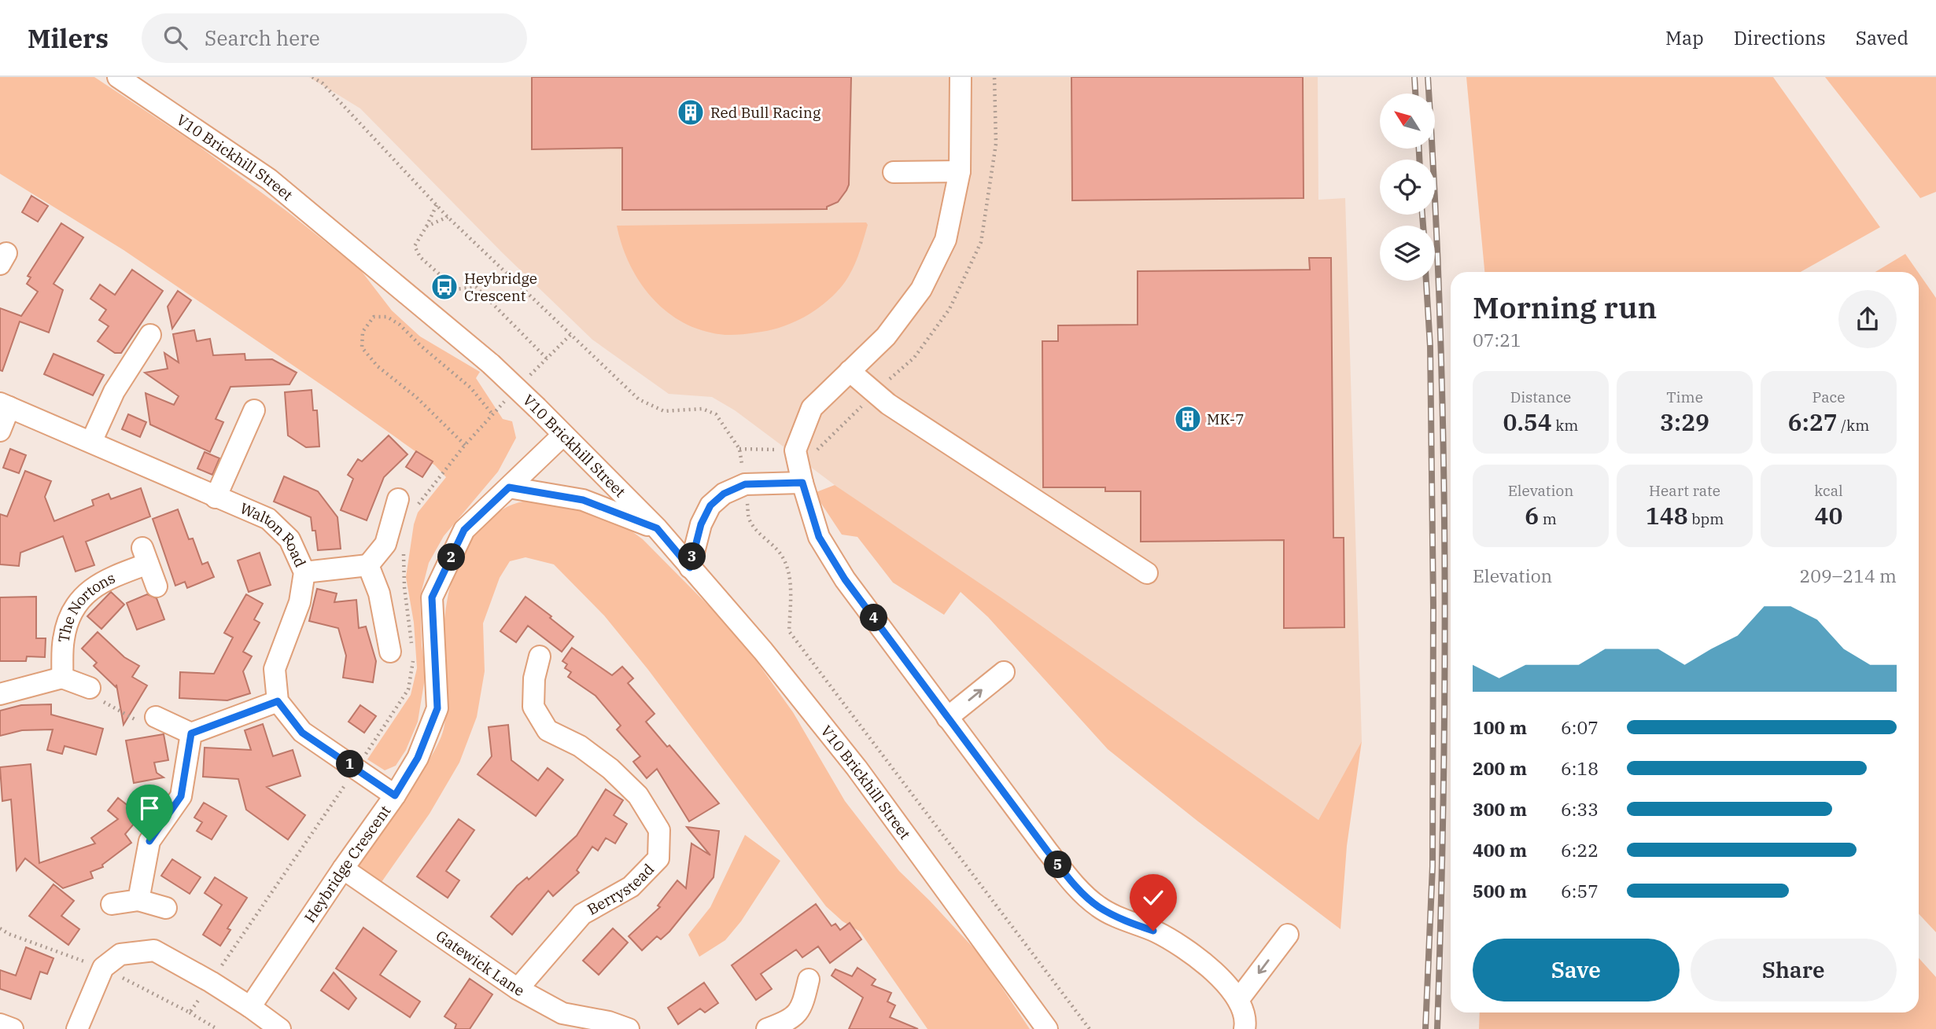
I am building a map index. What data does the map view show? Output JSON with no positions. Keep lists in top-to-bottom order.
{
  "streets": {
    "street": [
      "V10 Brickhill Street",
      "Walton Road",
      "The Nortons",
      "Heybridge Crescent",
      "Berrystead",
      "Gatewick Lane"
    ]
  },
  "crossings": [
    ["V10 Brickhill Street", "Heybridge Crescent"],
    ["Heybridge Crescent", "Gatewick Lane"],
    ["Berrystead", "Gatewick Lane"]
  ],
  "places": {
    "building": ["Red Bull Racing", "MK-7"],
    "bus stop": ["Heybridge Crescent"]
  },
  "north": "top left",
  "page": {
    "header": "Milers",
    "search": "Search here",
    "nav": ["Map", "Directions", "Saved"],
    "heading": ["Morning run", "07:21"],
    "stats": [
      ["Distance", "0.54 km"],
      ["Time", "3:29"],
      ["Pace", "6:27 /km"],
      ["Elevation", "6 m"],
      ["Heart rate", "148 bpm"],
      ["kcal", "40"]
    ],
    "pins": [
      "3",
      "2",
      "4",
      "1",
      "5"
    ],
    "chart": ["Elevation", "209–214 m"],
    "list": [
      {
        "name": "100 m",
        "note": "6:07"
      },
      {
        "name": "200 m",
        "note": "6:18"
      },
      {
        "name": "300 m",
        "note": "6:33"
      },
      {
        "name": "400 m",
        "note": "6:22"
      },
      {
        "name": "500 m",
        "note": "6:57"
      }
    ],
    "buttons": ["Save", "Share"]
  }
}
